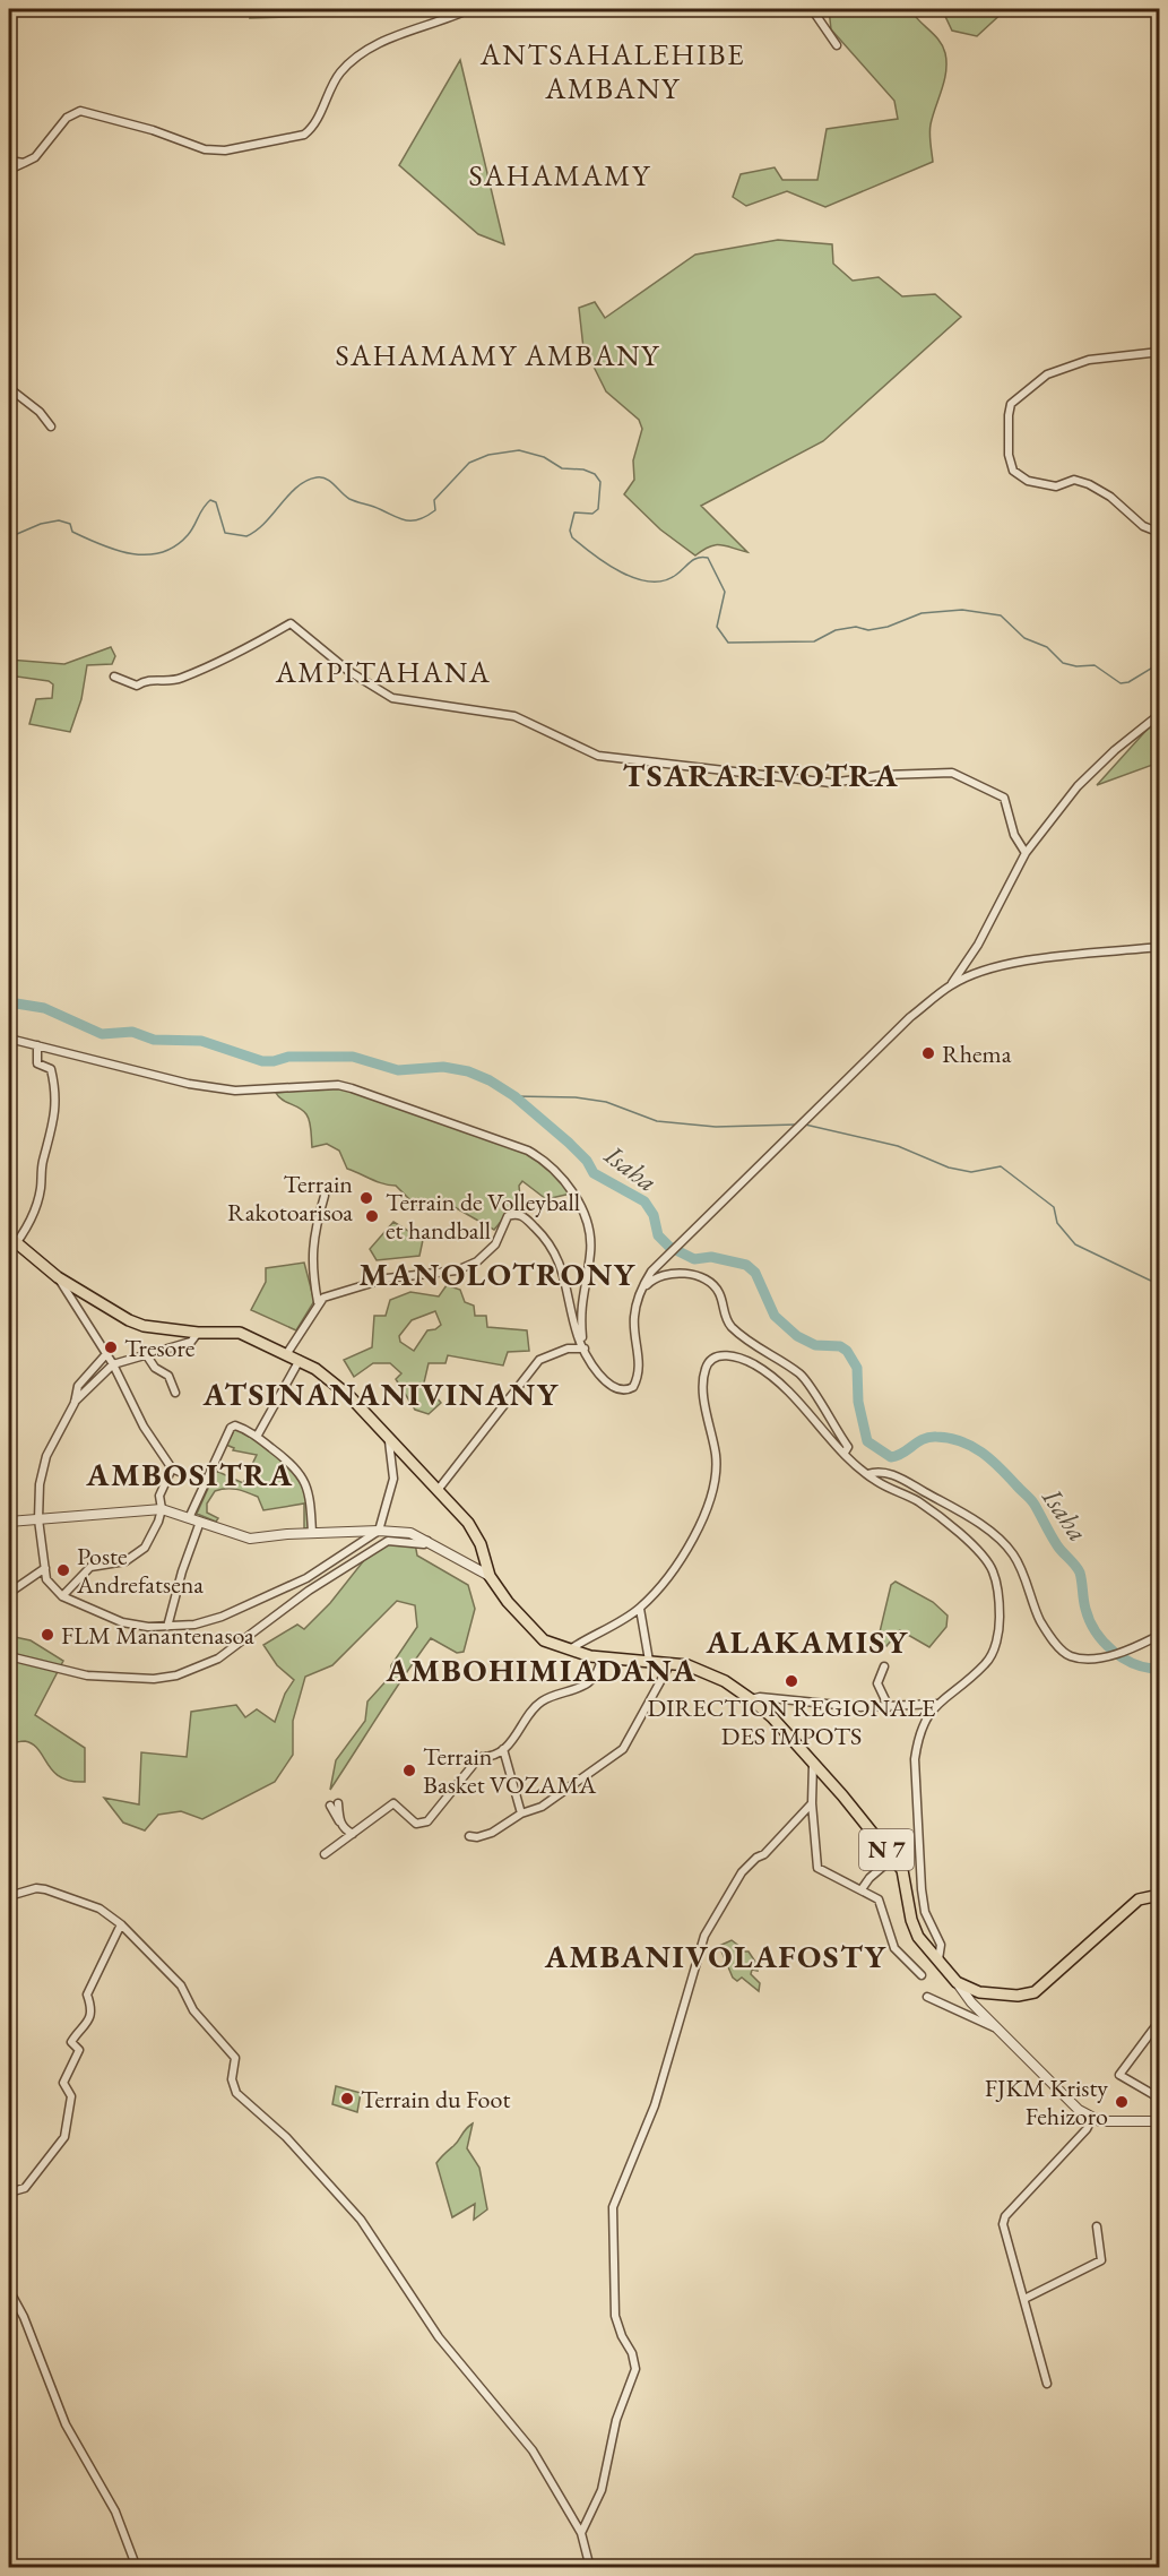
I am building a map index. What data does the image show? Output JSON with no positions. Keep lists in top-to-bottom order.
{
  "streets": {
    "main road": ["N 7"]
  },
  "districts": [
    "ANTSAHALEHIBE AMBANY",
    "SAHAMAMY",
    "SAHAMAMY AMBANY",
    "AMPITAHANA",
    "TSARARIVOTRA",
    "MANOLOTRONY",
    "ATSINANANIVINANY",
    "AMBOSITRA",
    "ALAKAMISY",
    "AMBOHIMIADANA",
    "AMBANIVOLAFOSTY"
  ],
  "water": ["Isaha"],
  "places": [
    "Rhema",
    "Terrain Rakotoarisoa",
    "Terrain de Volleyball et handball",
    "Tresore",
    "Poste Andrefatsena",
    "FLM Manantenasoa",
    "DIRECTION REGIONALE DES IMPOTS",
    "Terrain Basket VOZAMA",
    "Terrain du Foot",
    "FJKM Kristy Fehizoro"
  ]
}
